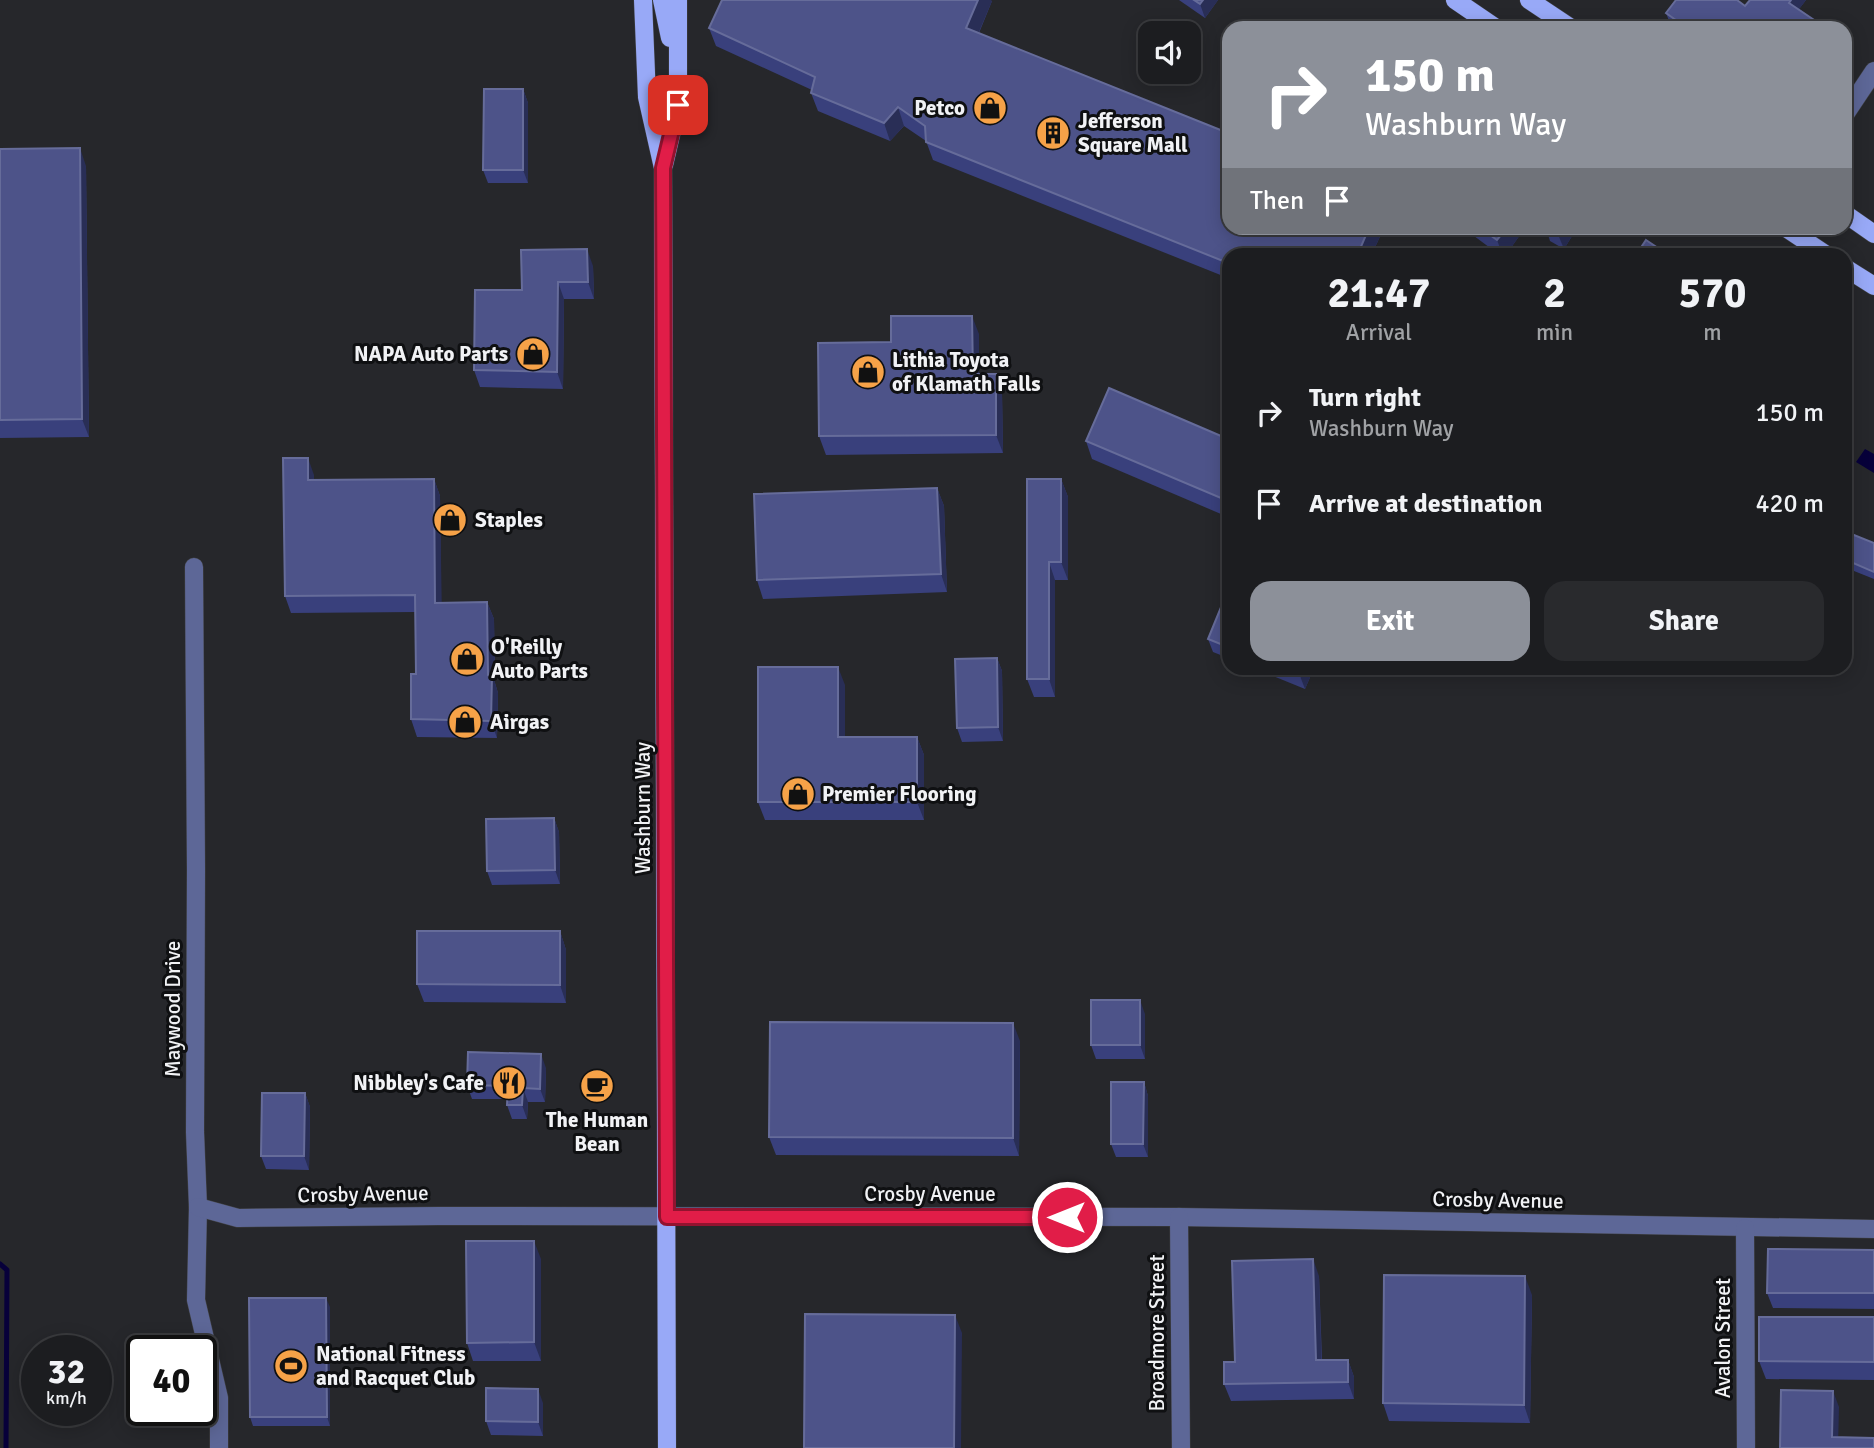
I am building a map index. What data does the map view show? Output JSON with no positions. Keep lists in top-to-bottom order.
{
  "streets": {
    "main road": ["Washburn Way"],
    "street": [
      "Maywood Drive",
      "Crosby Avenue",
      "Broadmore Street",
      "Avalon Street"
    ]
  },
  "crossings": [
    ["Washburn Way", "Crosby Avenue"],
    ["Maywood Drive", "Crosby Avenue"],
    ["Crosby Avenue", "Broadmore Street"],
    ["Crosby Avenue", "Avalon Street"]
  ],
  "places": {
    "shop": [
      "Petco",
      "NAPA Auto Parts",
      "Lithia Toyota of Klamath Falls",
      "Staples",
      "O'Reilly Auto Parts",
      "Airgas",
      "Premier Flooring"
    ],
    "building": ["Jefferson Square Mall"],
    "restaurant": ["Nibbley's Cafe"],
    "cafe": ["The Human Bean"],
    "sports": ["National Fitness and Racquet Club"]
  },
  "page": {
    "turn": ["150 m", "Washburn Way"],
    "then": "Then",
    "eta": [
      "21:47",
      "Arrival",
      "2",
      "min",
      "570",
      "m"
    ],
    "list": [
      {
        "name": "Turn right",
        "note": "Washburn Way",
        "value": "150 m"
      },
      {
        "name": "Arrive at destination",
        "value": "420 m"
      }
    ],
    "buttons": ["Exit", "Share"],
    "speed": "32 km/h",
    "limit": "40"
  }
}
